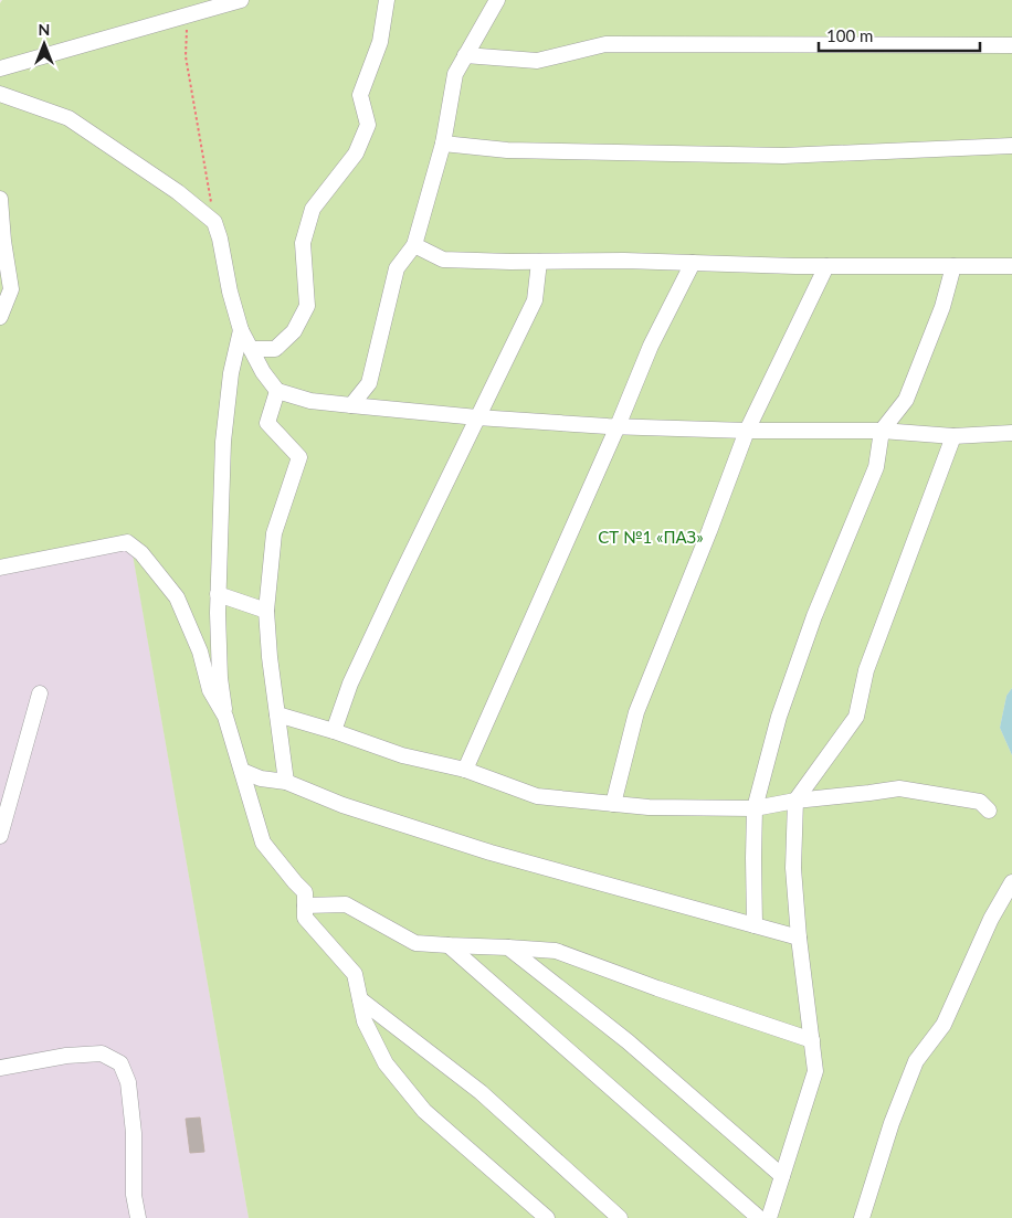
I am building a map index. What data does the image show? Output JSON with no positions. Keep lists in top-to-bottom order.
{
  "parks": ["СТ №1 «ПАЗ»"],
  "scale_bar": "100 m",
  "north": "top"
}
